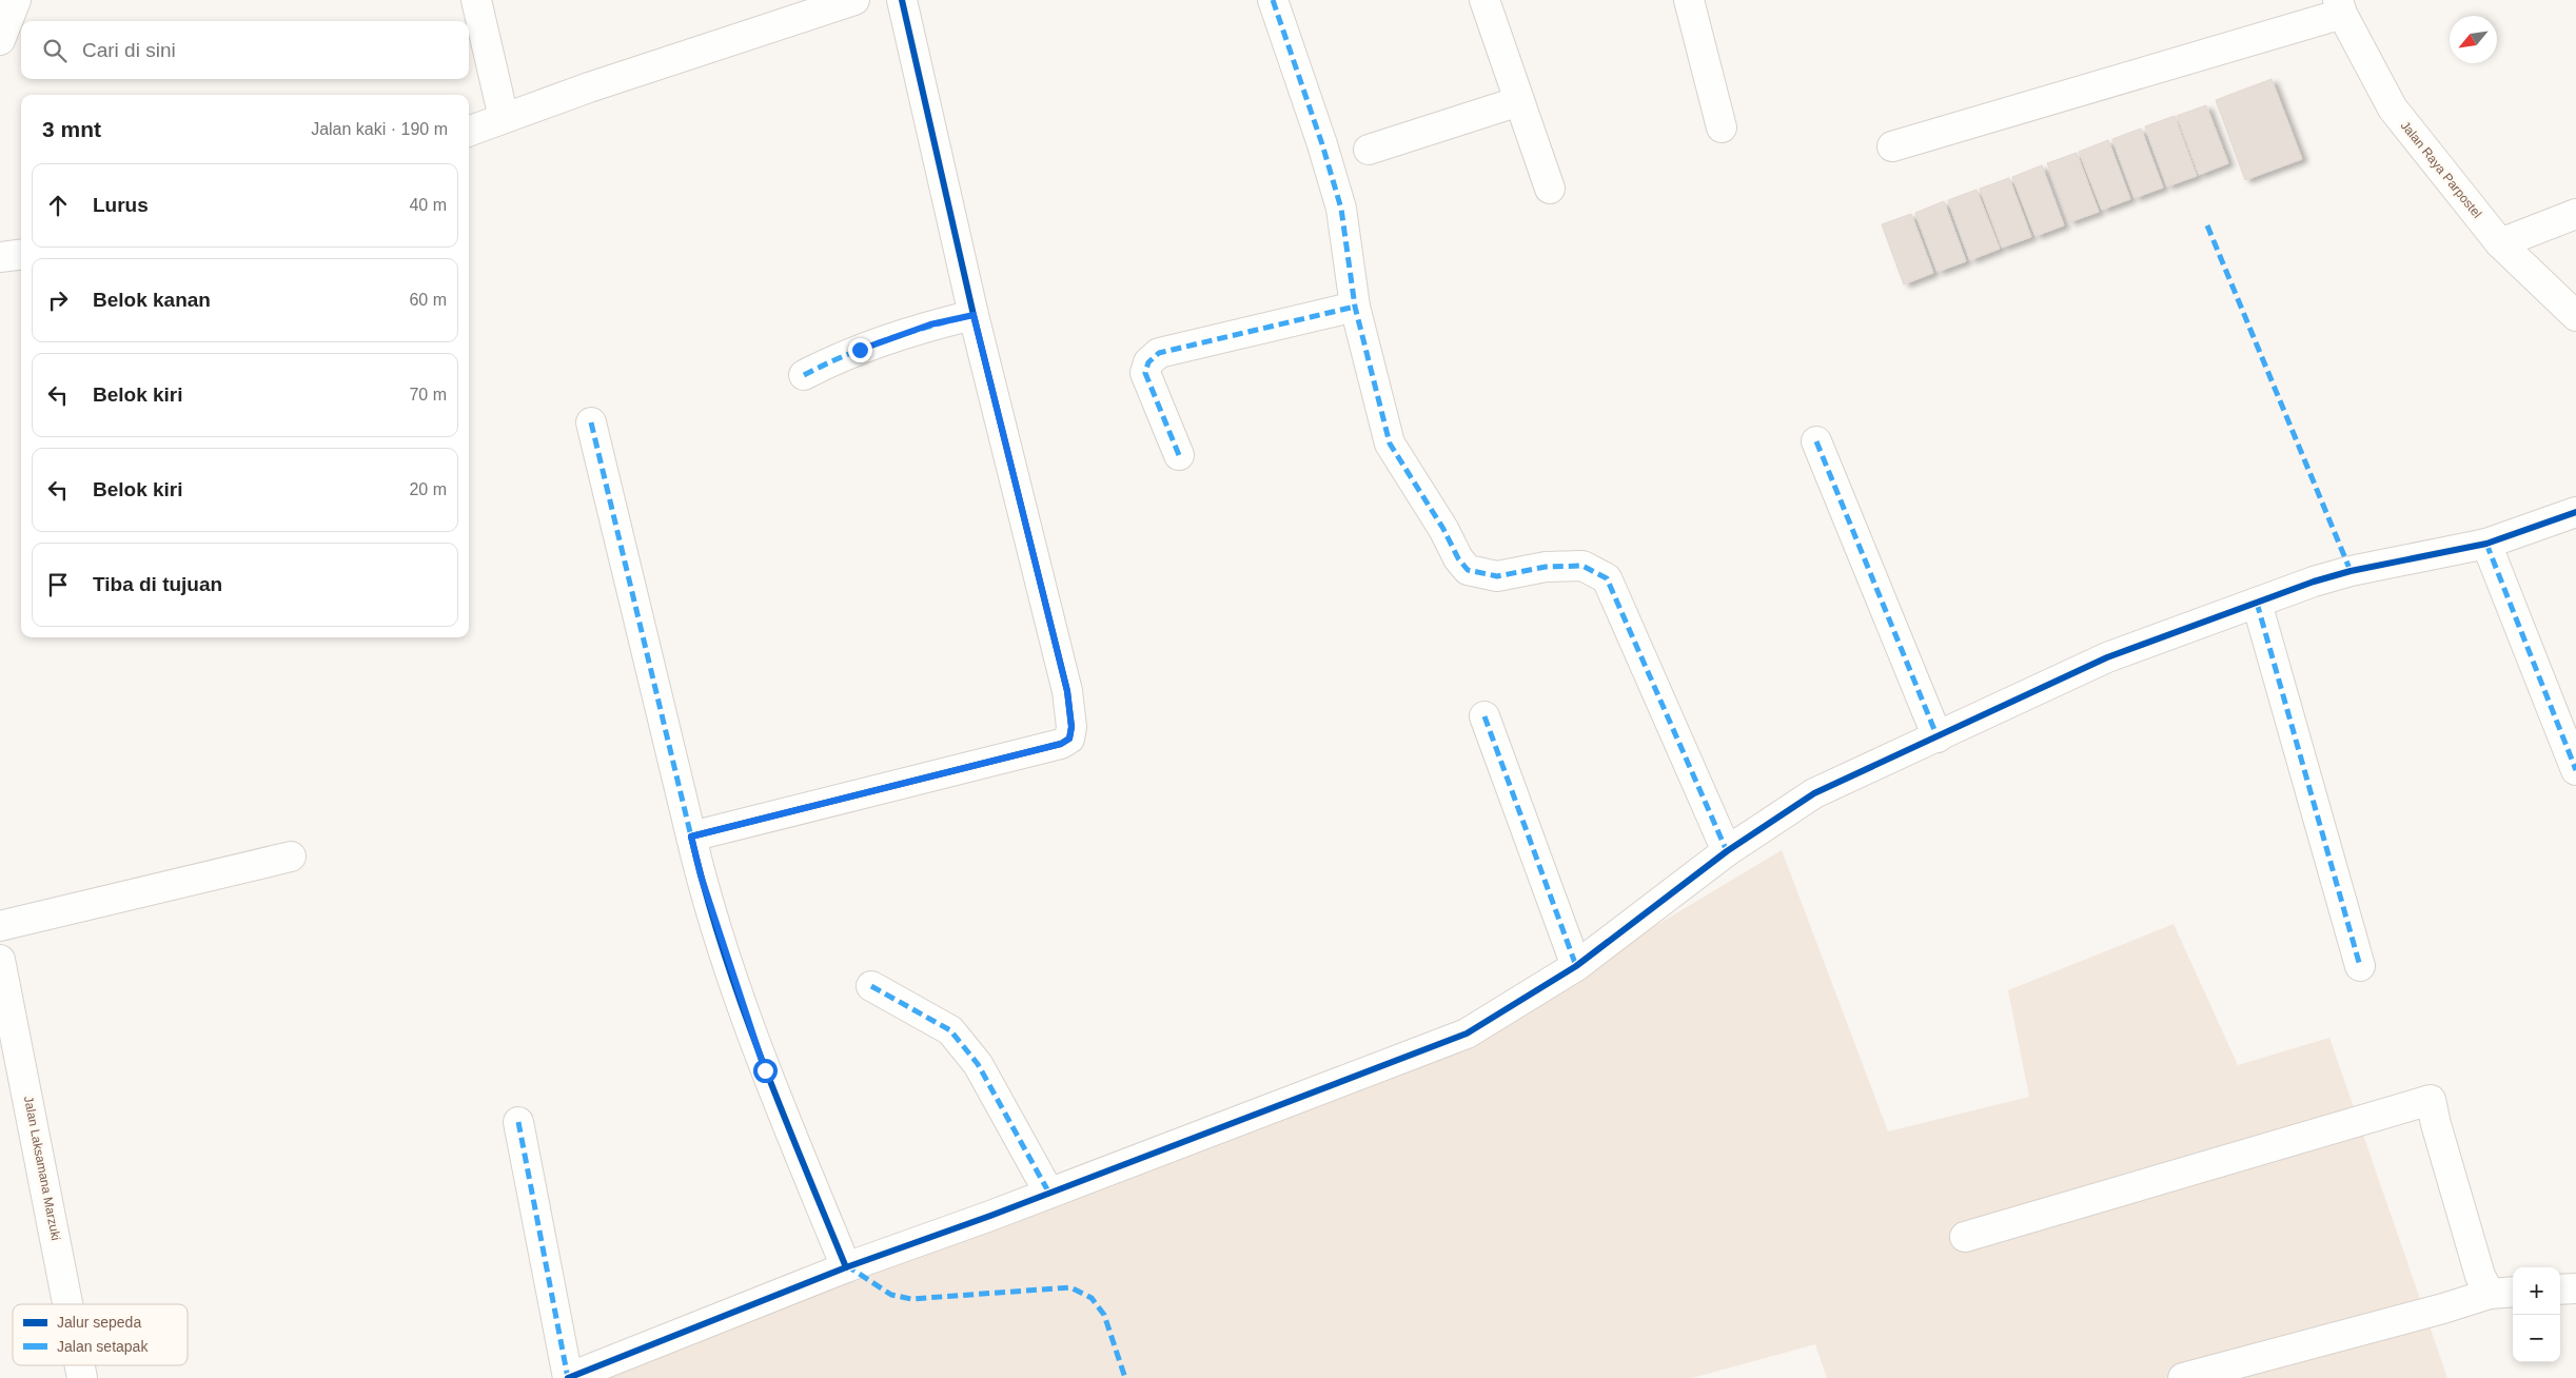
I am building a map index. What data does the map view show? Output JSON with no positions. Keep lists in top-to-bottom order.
{
  "streets": {
    "street": ["Jalan Raya Parpostel", "Jalan Laksamana Marzuki"]
  },
  "legend": ["Jalur sepeda", "Jalan setapak"],
  "north": "bottom left",
  "page": {
    "search": "Cari di sini",
    "heading": ["3 mnt", "Jalan kaki · 190 m"],
    "list": [
      ["Lurus", "40 m"],
      ["Belok kanan", "60 m"],
      ["Belok kiri", "70 m"],
      ["Belok kiri", "20 m"],
      "Tiba di tujuan"
    ],
    "map_buttons": ["+", "−"]
  }
}
